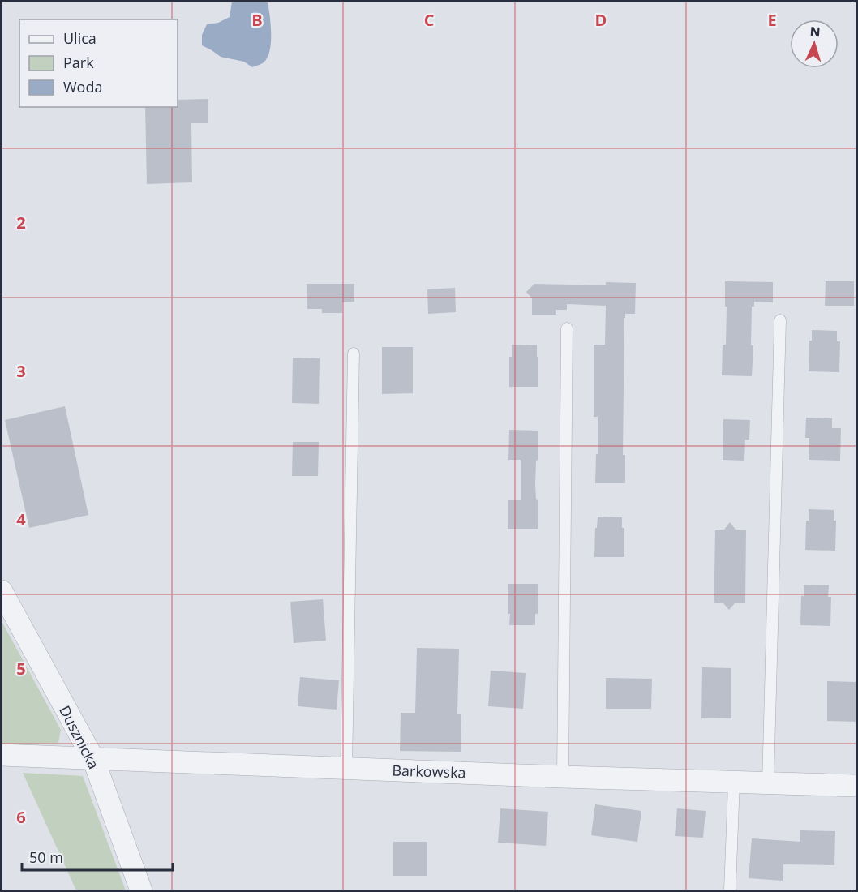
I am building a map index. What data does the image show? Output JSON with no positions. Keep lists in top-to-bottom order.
{
  "streets": {
    "street": ["Dusznicka", "Barkowska"]
  },
  "crossings": [
    ["Dusznicka", "Barkowska"]
  ],
  "legend": ["Ulica", "Park", "Woda"],
  "scale_bar": "50 m",
  "north": "top",
  "grid": {
    "columns": [
      "B",
      "C",
      "D",
      "E"
    ],
    "rows": [
      "2",
      "3",
      "4",
      "5",
      "6"
    ]
  }
}
